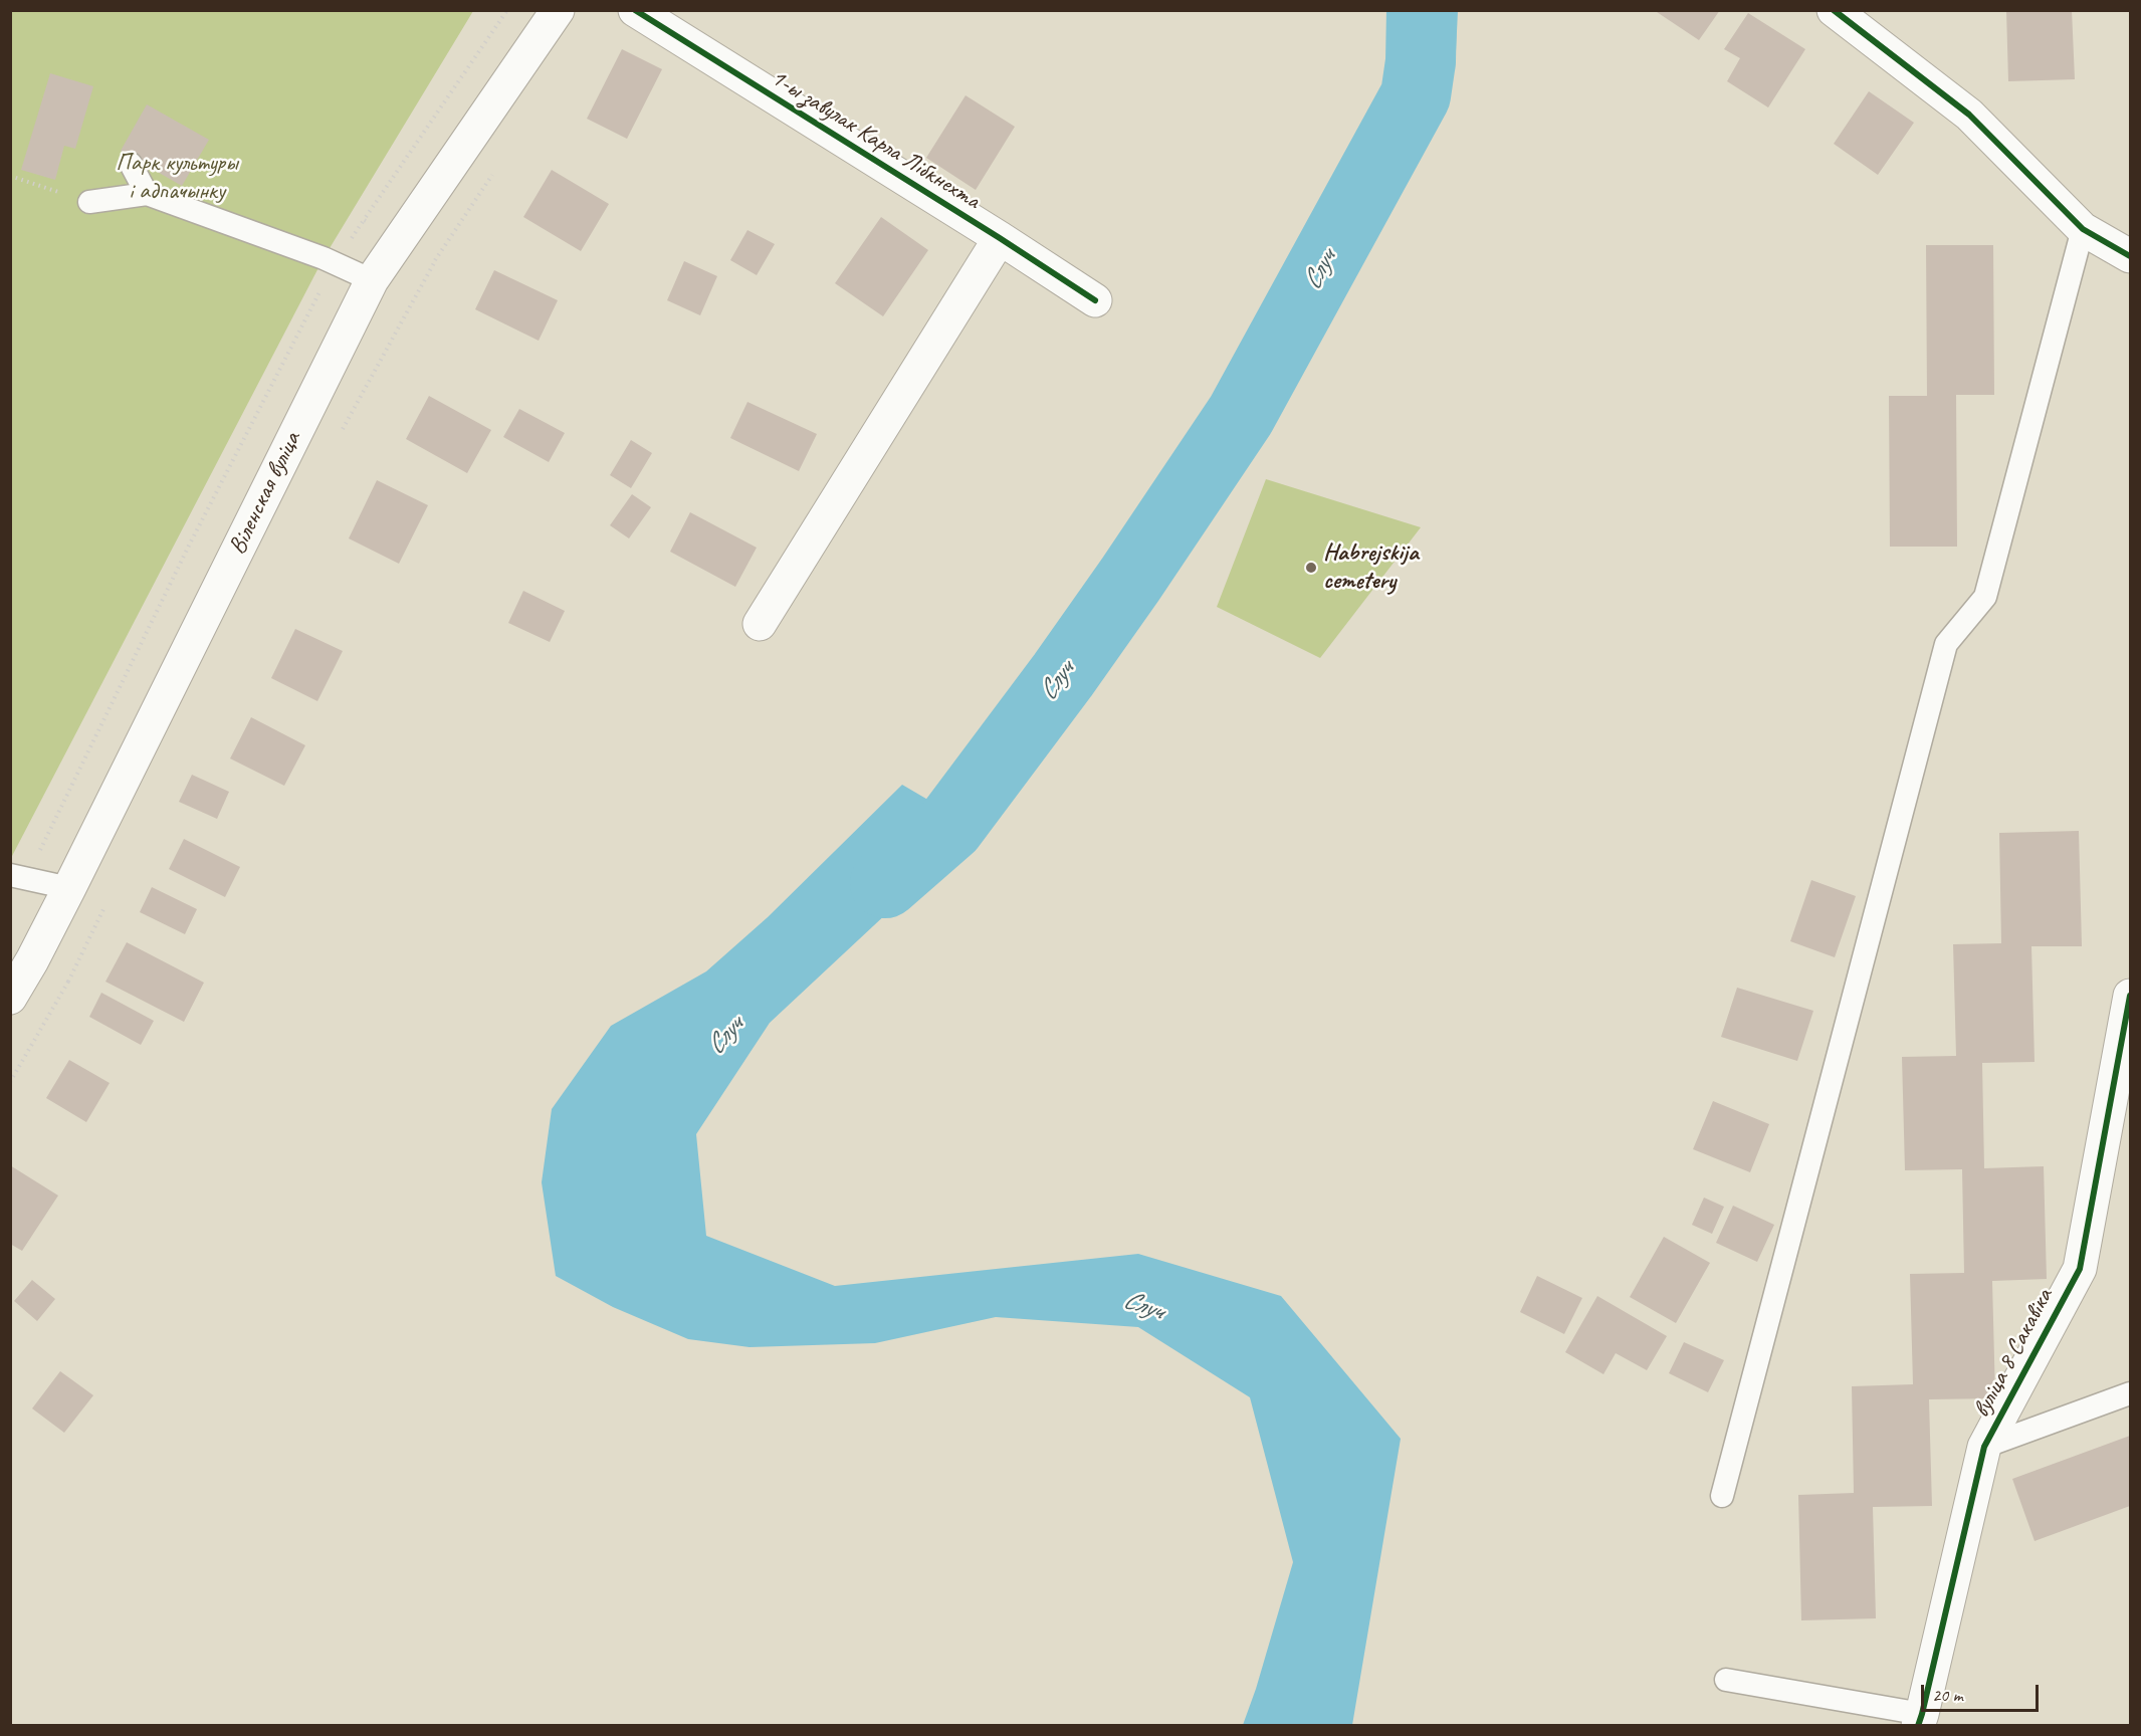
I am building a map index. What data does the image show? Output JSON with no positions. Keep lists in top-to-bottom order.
{
  "streets": {
    "street": ["1-ы завулак Карла Лібкнехта", "Віленская вуліца", "вуліца 8 Сакавіка"]
  },
  "water": ["Случ"],
  "parks": ["Парк культуры і адпачынку"],
  "places": ["Habrejskija cemetery"],
  "scale_bar": "20 m"
}
